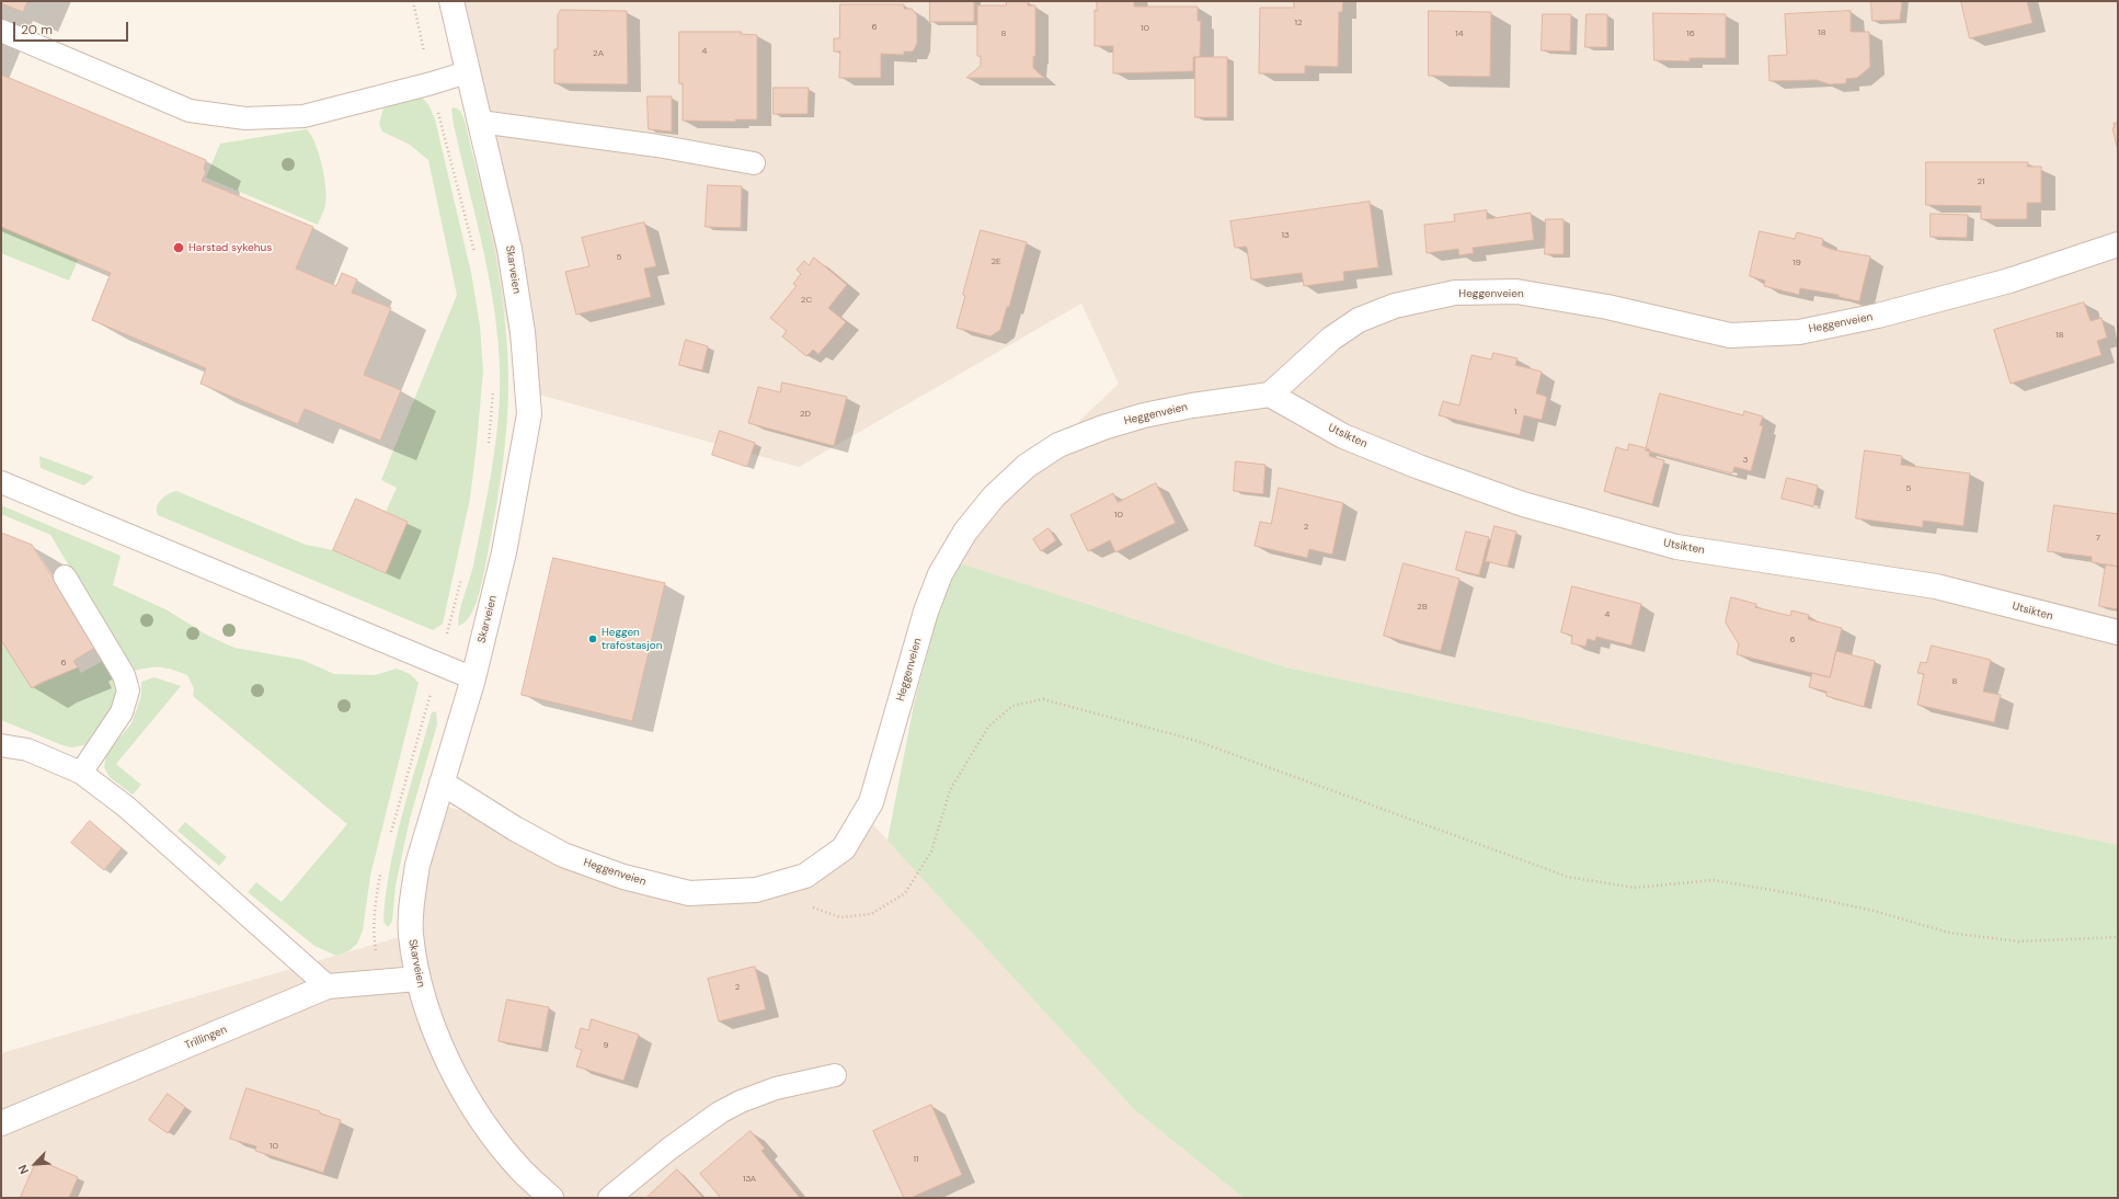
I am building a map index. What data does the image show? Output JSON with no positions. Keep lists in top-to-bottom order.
{
  "streets": {
    "street": [
      "Skarveien",
      "Heggenveien",
      "Utsikten",
      "Trillingen"
    ]
  },
  "crossings": [
    ["Skarveien", "Heggenveien"],
    ["Skarveien", "Trillingen"],
    ["Heggenveien", "Utsikten"]
  ],
  "places": ["Harstad sykehus", "Heggen trafostasjon"],
  "house_numbers": [
    "12",
    "6",
    "10",
    "18",
    "8",
    "14",
    "16",
    "4",
    "2A",
    "21",
    "13",
    "5",
    "2E",
    "19",
    "2C",
    "18",
    "1",
    "2D",
    "3",
    "5",
    "10",
    "2",
    "7",
    "2B",
    "4",
    "6",
    "6",
    "8",
    "2",
    "9",
    "10",
    "11",
    "13A"
  ],
  "scale_bar": "20 m",
  "north": "bottom left"
}
